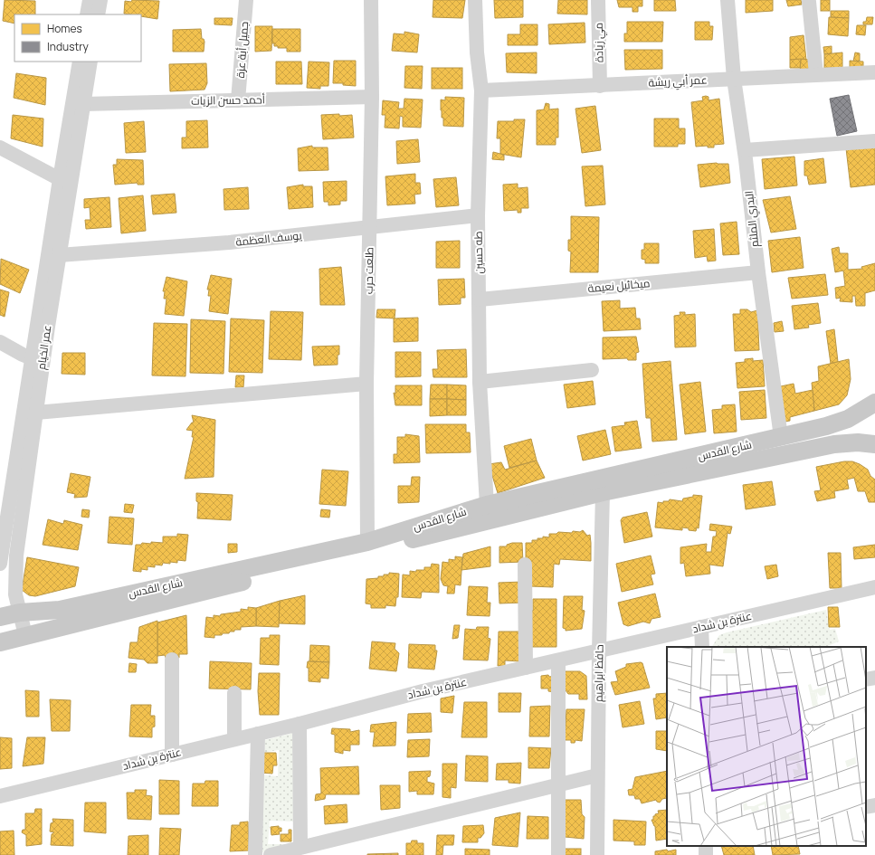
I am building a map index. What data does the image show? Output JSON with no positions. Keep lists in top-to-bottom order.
{
  "streets": {
    "main road": ["شارع القدس"],
    "street": [
      "مي زيادة",
      "جميل أبة عزة",
      "عمر أبي ريشة",
      "أحمد حسن الزيات",
      "البدري الملثم",
      "يوسف العظمة",
      "طه حسين",
      "طلعت حرب",
      "ميخائيل نعيمة",
      "عمر الخيام",
      "عنترة بن شداد",
      "حافظ ابراهيم"
    ]
  },
  "crossings": [
    ["مي زيادة", "عمر أبي ريشة"],
    ["جميل أبة عزة", "أحمد حسن الزيات"],
    ["عمر أبي ريشة", "البدري الملثم"],
    ["عمر أبي ريشة", "طه حسين"],
    ["أحمد حسن الزيات", "طلعت حرب"],
    ["أحمد حسن الزيات", "عمر الخيام"],
    ["البدري الملثم", "ميخائيل نعيمة"],
    ["البدري الملثم", "شارع القدس"],
    ["يوسف العظمة", "طه حسين"],
    ["يوسف العظمة", "طلعت حرب"],
    ["يوسف العظمة", "عمر الخيام"],
    ["طه حسين", "ميخائيل نعيمة"],
    ["طه حسين", "شارع القدس"],
    ["طلعت حرب", "شارع القدس"],
    ["عمر الخيام", "شارع القدس"],
    ["عنترة بن شداد", "حافظ ابراهيم"]
  ],
  "legend": ["Homes", "Industry"]
}
